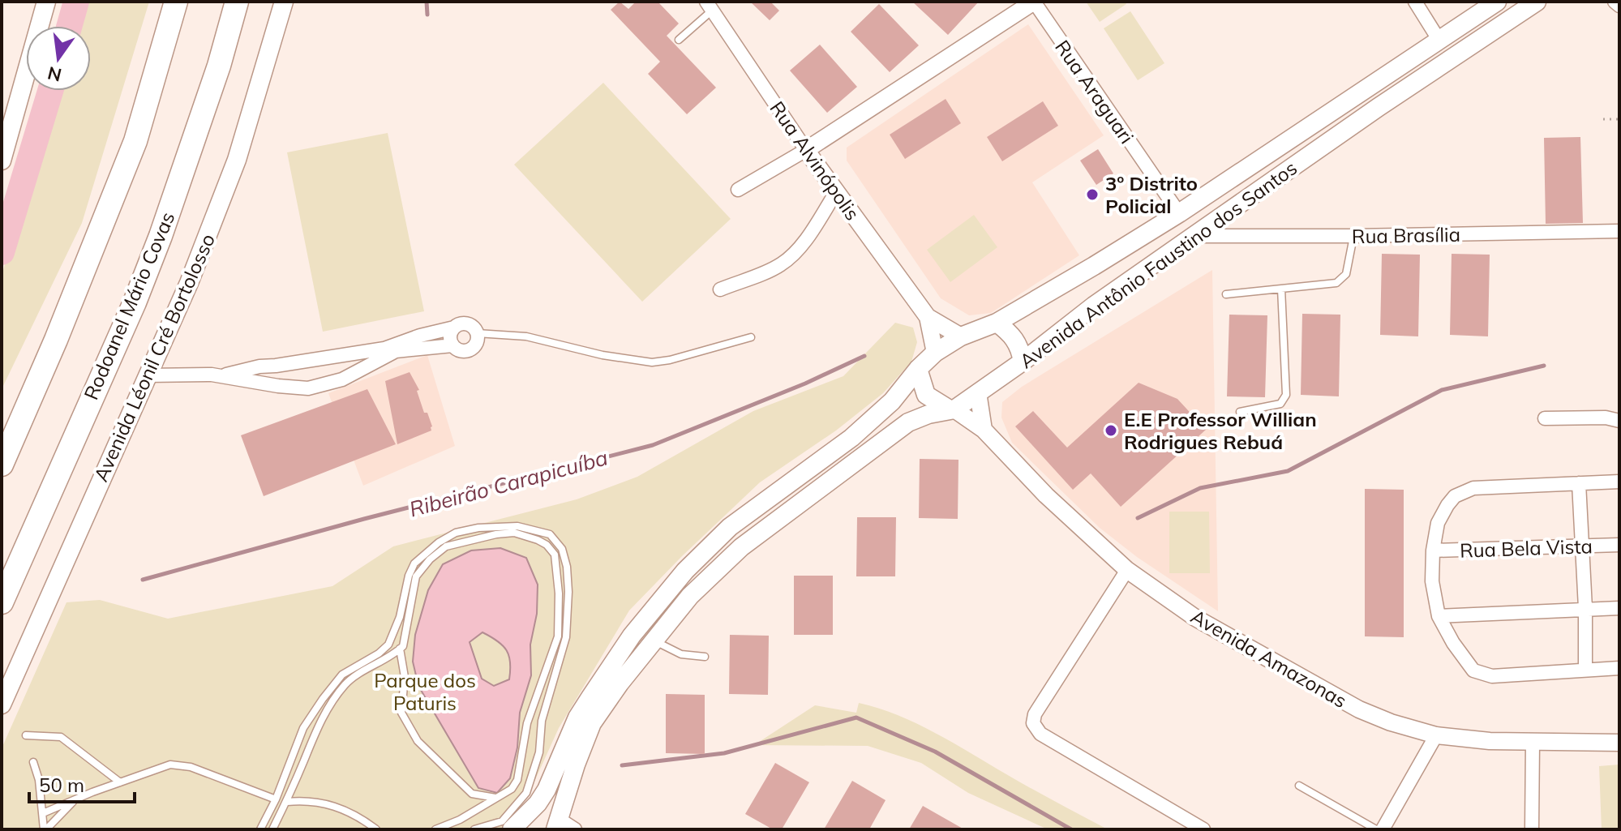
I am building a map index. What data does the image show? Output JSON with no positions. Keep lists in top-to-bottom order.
{
  "streets": {
    "highway": ["Rodoanel Mário Covas"],
    "main road": ["Avenida Antônio Faustino dos Santos", "Avenida Léonil Cré Bortolosso"],
    "street": [
      "Rua Araguari",
      "Rua Alvinópolis",
      "Rua Brasília",
      "Rua Bela Vista",
      "Avenida Amazonas"
    ]
  },
  "crossings": [
    ["Rua Araguari", "Avenida Antônio Faustino dos Santos"],
    ["Rua Alvinópolis", "Avenida Antônio Faustino dos Santos"],
    ["Rua Brasília", "Avenida Antônio Faustino dos Santos"],
    ["Avenida Antônio Faustino dos Santos", "Avenida Amazonas"]
  ],
  "water": ["Ribeirão Carapicuíba"],
  "parks": ["Parque dos Paturis"],
  "places": ["3º Distrito Policial", "E.E Professor Willian Rodrigues Rebuá"],
  "scale_bar": "50 m",
  "north": "bottom"
}
